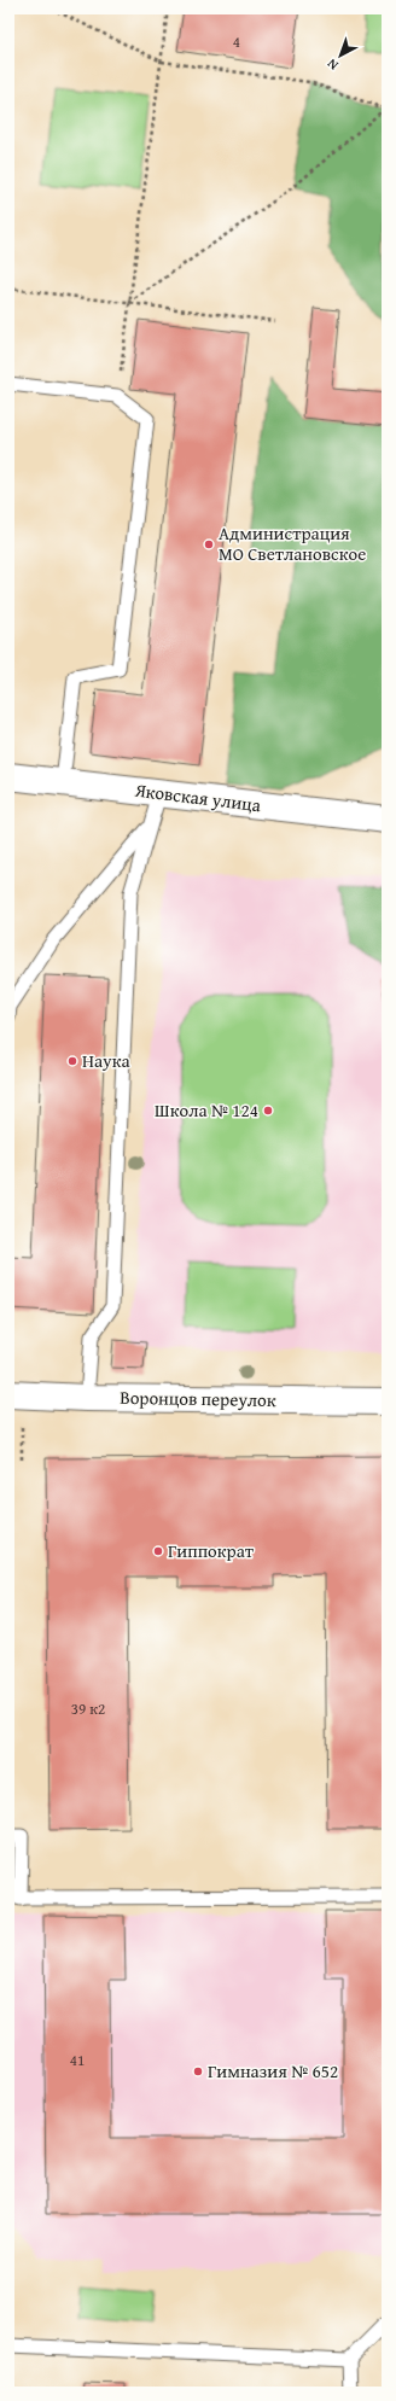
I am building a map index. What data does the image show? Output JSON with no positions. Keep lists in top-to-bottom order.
{
  "streets": {
    "street": ["Яковская улица", "Воронцов переулок"]
  },
  "places": [
    "Администрация МО Светлановское",
    "Наука",
    "Школа № 124",
    "Гиппократ",
    "Гимназия № 652"
  ],
  "house_numbers": ["4", "39 к2", "41"],
  "north": "bottom left"
}
